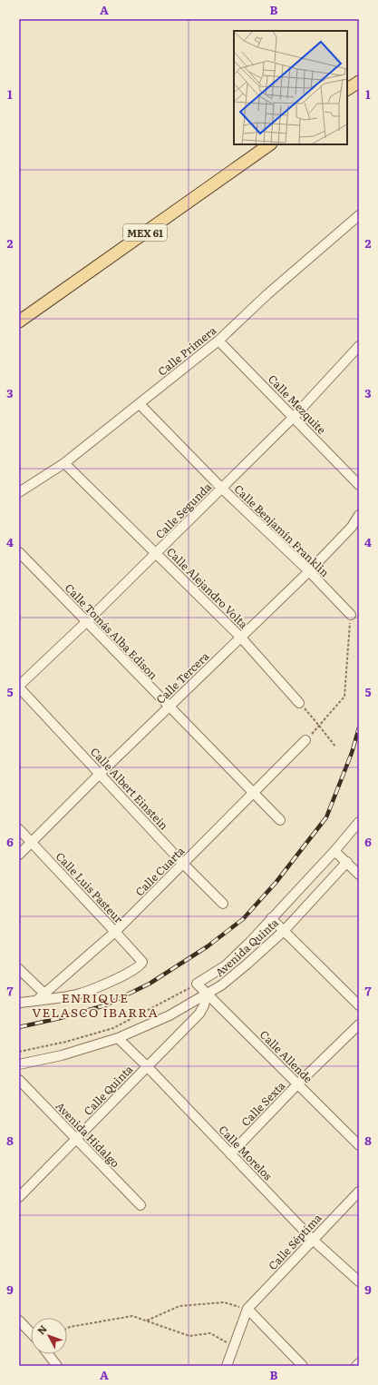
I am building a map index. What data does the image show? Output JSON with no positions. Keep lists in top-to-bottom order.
{
  "streets": {
    "main road": ["MEX 61"],
    "street": [
      "Calle Primera",
      "Calle Mezquite",
      "Calle Segunda",
      "Calle Benjamín Franklin",
      "Calle Alejandro Volta",
      "Calle Tomás Alba Edison",
      "Calle Tercera",
      "Calle Albert Einstein",
      "Calle Cuarta",
      "Calle Luis Pasteur",
      "Avenida Quinta",
      "Calle Allende",
      "Calle Quinta",
      "Calle Sexta",
      "Avenida Hidalgo",
      "Calle Morelos",
      "Calle Séptima"
    ]
  },
  "crossings": [
    ["Calle Primera", "Calle Mezquite"],
    ["Calle Primera", "Calle Benjamín Franklin"],
    ["Calle Primera", "Calle Alejandro Volta"],
    ["Calle Mezquite", "Calle Segunda"],
    ["Calle Segunda", "Calle Benjamín Franklin"],
    ["Calle Segunda", "Calle Alejandro Volta"],
    ["Calle Segunda", "Calle Tomás Alba Edison"],
    ["Calle Segunda", "Calle Albert Einstein"],
    ["Calle Benjamín Franklin", "Calle Tercera"],
    ["Calle Alejandro Volta", "Calle Tercera"],
    ["Calle Tomás Alba Edison", "Calle Tercera"],
    ["Calle Tomás Alba Edison", "Calle Cuarta"],
    ["Calle Tercera", "Calle Albert Einstein"],
    ["Calle Tercera", "Calle Luis Pasteur"],
    ["Calle Albert Einstein", "Calle Cuarta"],
    ["Calle Cuarta", "Calle Luis Pasteur"],
    ["Avenida Quinta", "Calle Allende"],
    ["Avenida Quinta", "Calle Quinta"],
    ["Avenida Quinta", "Calle Morelos"],
    ["Calle Allende", "Calle Quinta"],
    ["Calle Allende", "Calle Sexta"],
    ["Calle Quinta", "Avenida Hidalgo"],
    ["Calle Quinta", "Calle Morelos"],
    ["Calle Sexta", "Calle Morelos"],
    ["Calle Morelos", "Calle Séptima"]
  ],
  "districts": ["ENRIQUE VELASCO IBARRA"],
  "north": "top left",
  "grid": {
    "columns": ["A", "B"],
    "rows": [
      "1",
      "2",
      "3",
      "4",
      "5",
      "6",
      "7",
      "8",
      "9"
    ]
  }
}
